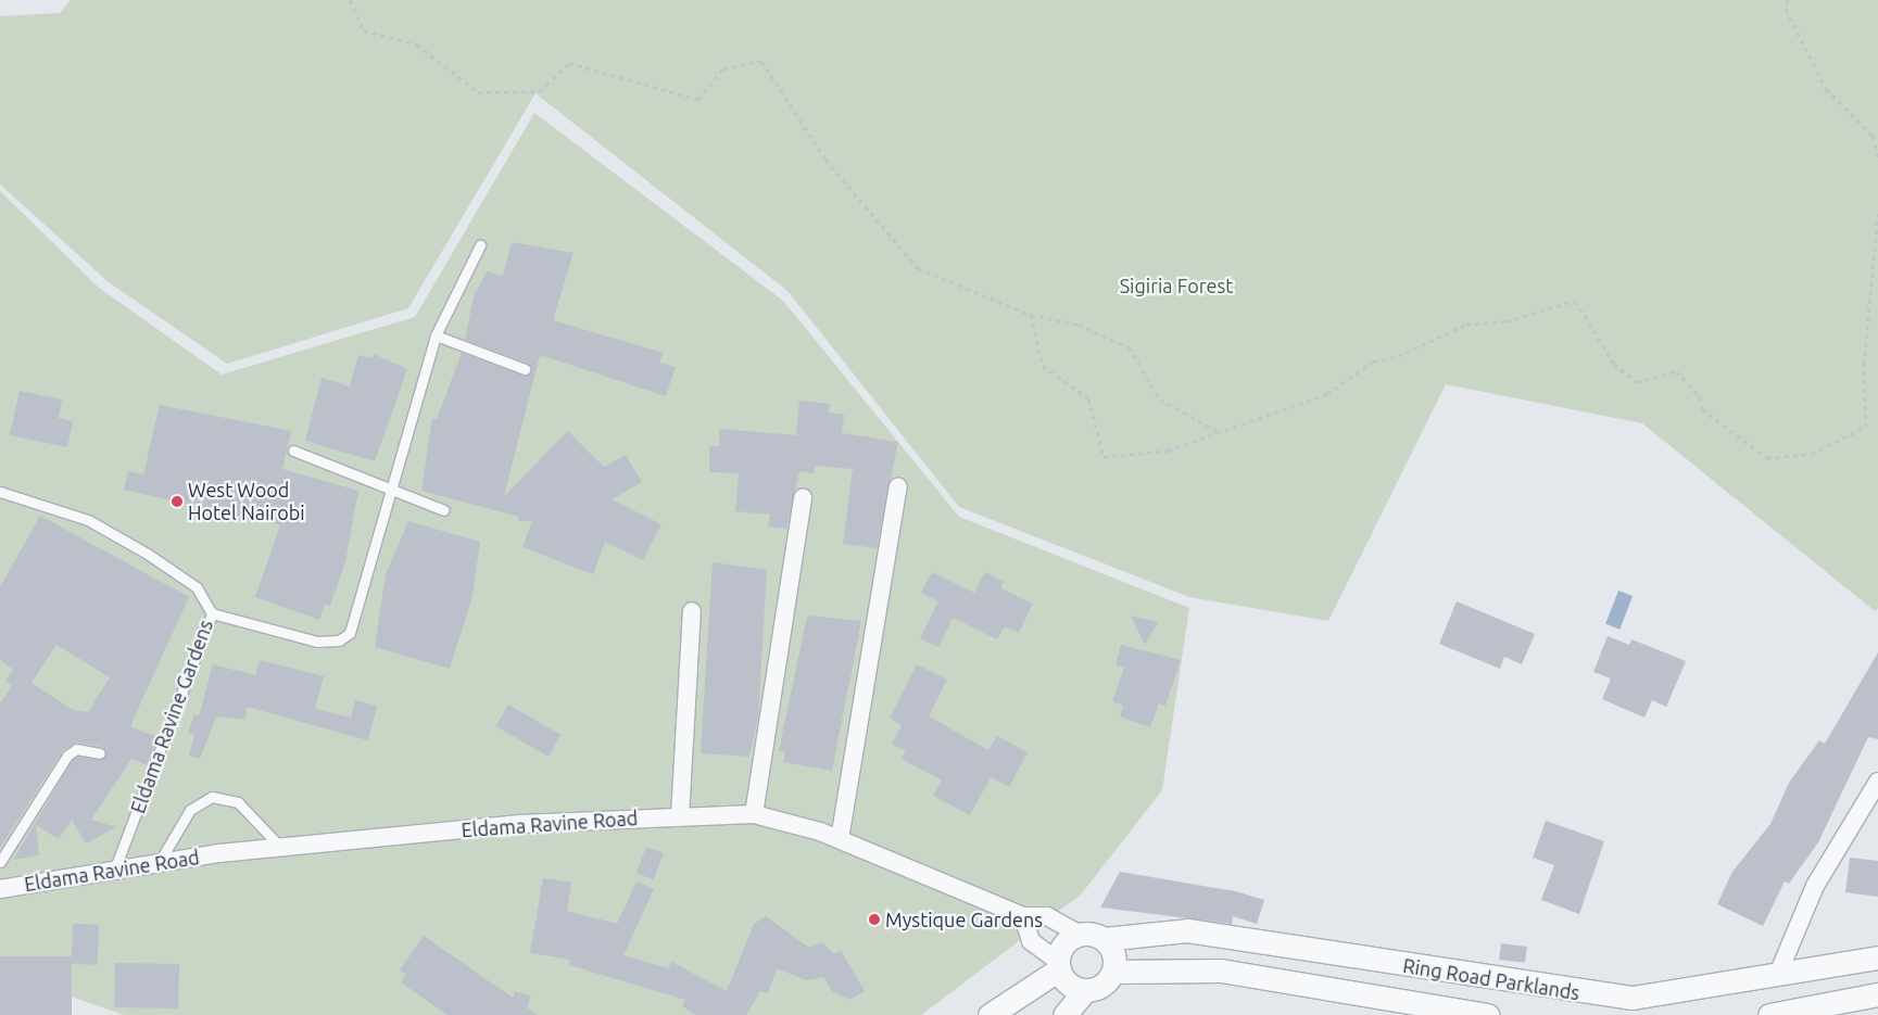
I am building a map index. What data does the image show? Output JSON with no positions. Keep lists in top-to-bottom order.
{
  "streets": {
    "street": ["Eldama Ravine Road", "Ring Road Parklands"],
    "lane": ["Eldama Ravine Gardens"]
  },
  "crossings": [
    ["Eldama Ravine Gardens", "Eldama Ravine Road"],
    ["Eldama Ravine Road", "Ring Road Parklands"]
  ],
  "parks": ["Sigiria Forest"],
  "places": ["West Wood Hotel Nairobi", "Mystique Gardens"]
}
